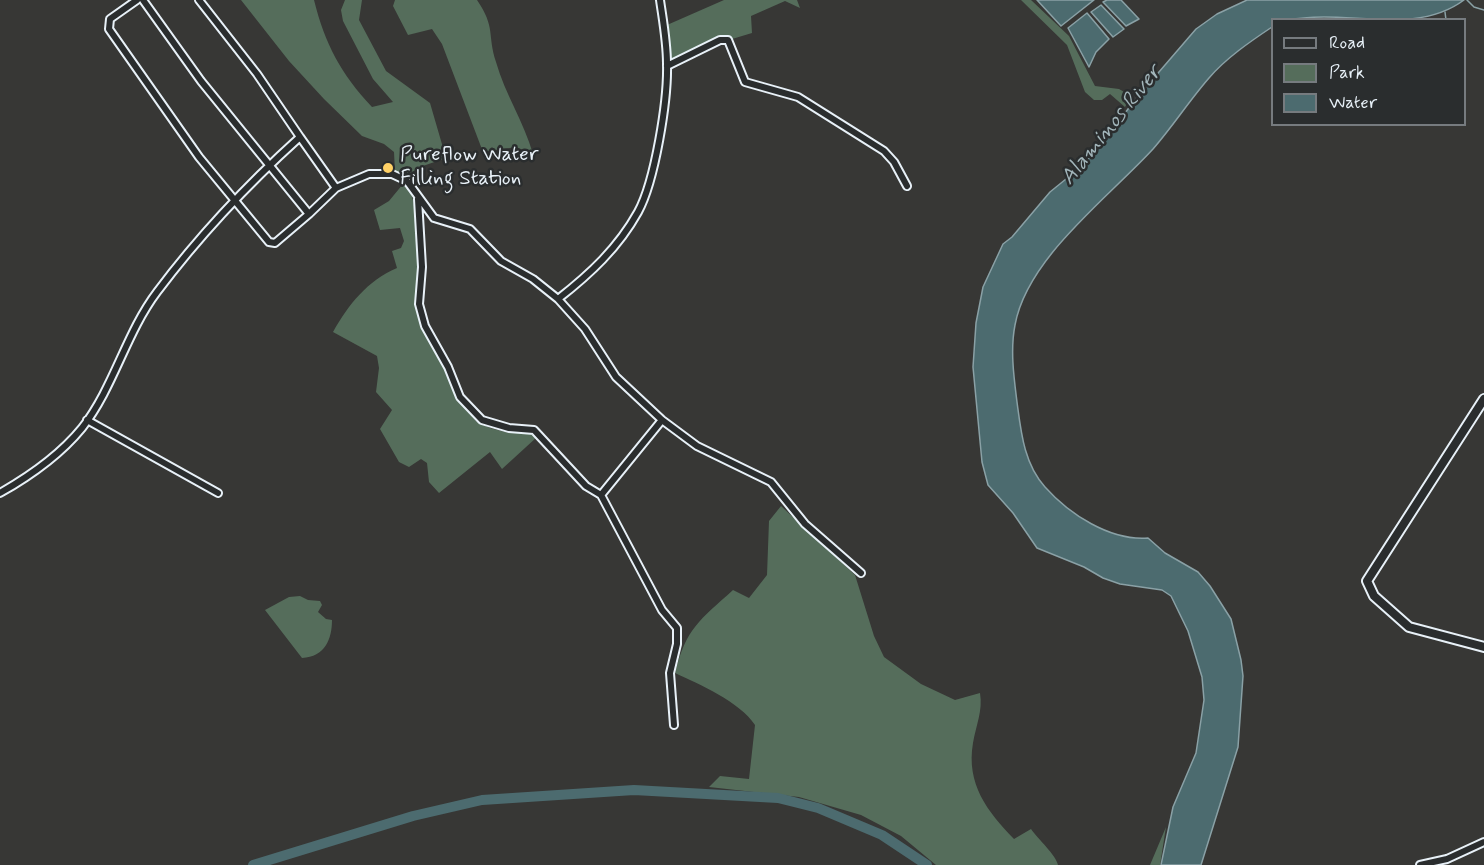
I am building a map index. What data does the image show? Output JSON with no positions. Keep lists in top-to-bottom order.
{
  "water": ["Alaminos River"],
  "places": ["Pureflow Water Filling Station"],
  "legend": ["Road", "Park", "Water"]
}
